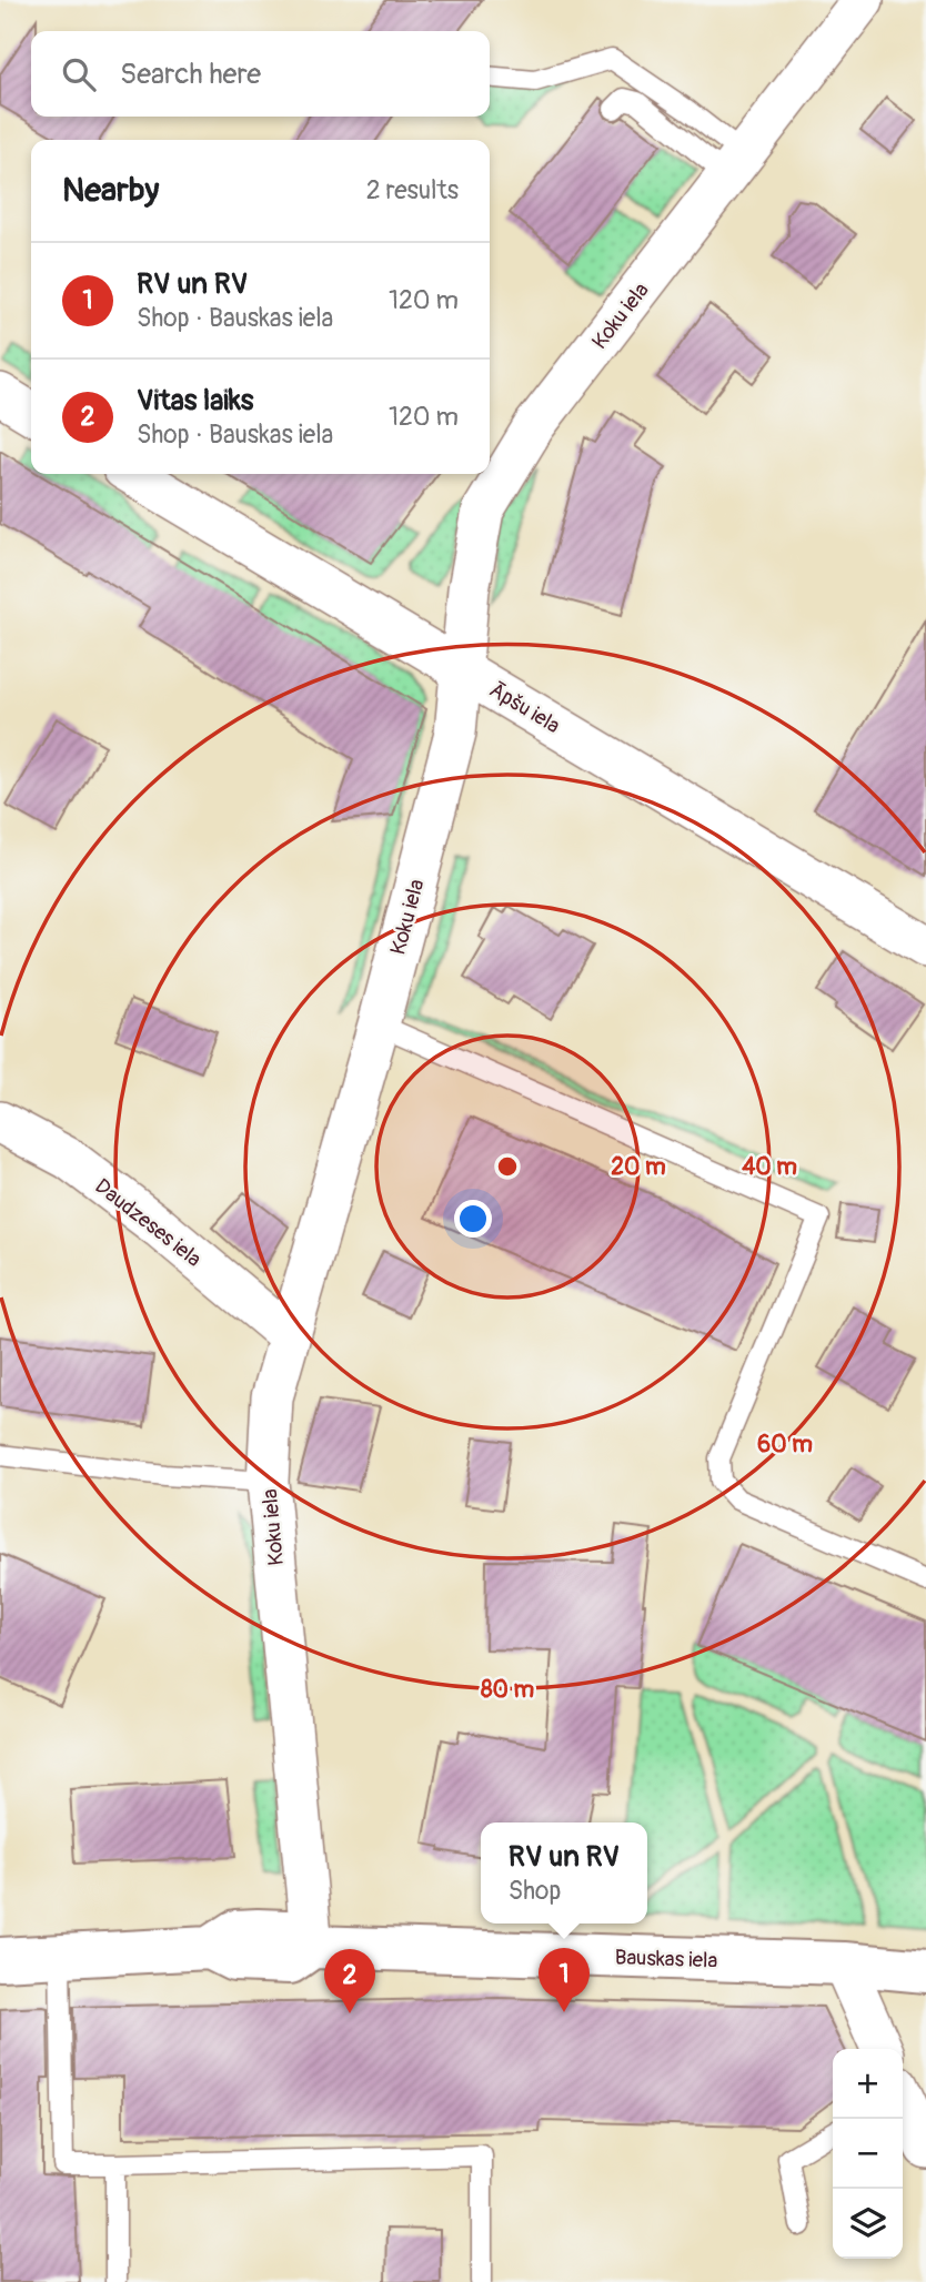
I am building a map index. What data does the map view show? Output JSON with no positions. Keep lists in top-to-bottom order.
{
  "streets": {
    "street": [
      "Koku iela",
      "Āpšu iela",
      "Daudzeses iela",
      "Bauskas iela"
    ]
  },
  "crossings": [
    ["Koku iela", "Āpšu iela"],
    ["Koku iela", "Daudzeses iela"],
    ["Koku iela", "Bauskas iela"]
  ],
  "page": {
    "search": "Search here",
    "heading": ["Nearby", "2 results"],
    "list": [
      {
        "mark": "1",
        "name": "RV un RV",
        "note": "Shop · Bauskas iela",
        "value": "120 m"
      },
      {
        "mark": "2",
        "name": "Vitas laiks",
        "note": "Shop · Bauskas iela",
        "value": "120 m"
      }
    ],
    "popup": ["RV un RV", "Shop"],
    "pins": ["1", "2"],
    "map_buttons": ["+", "−"]
  },
  "rings": [
    "20 m",
    "40 m",
    "60 m",
    "80 m"
  ]
}
